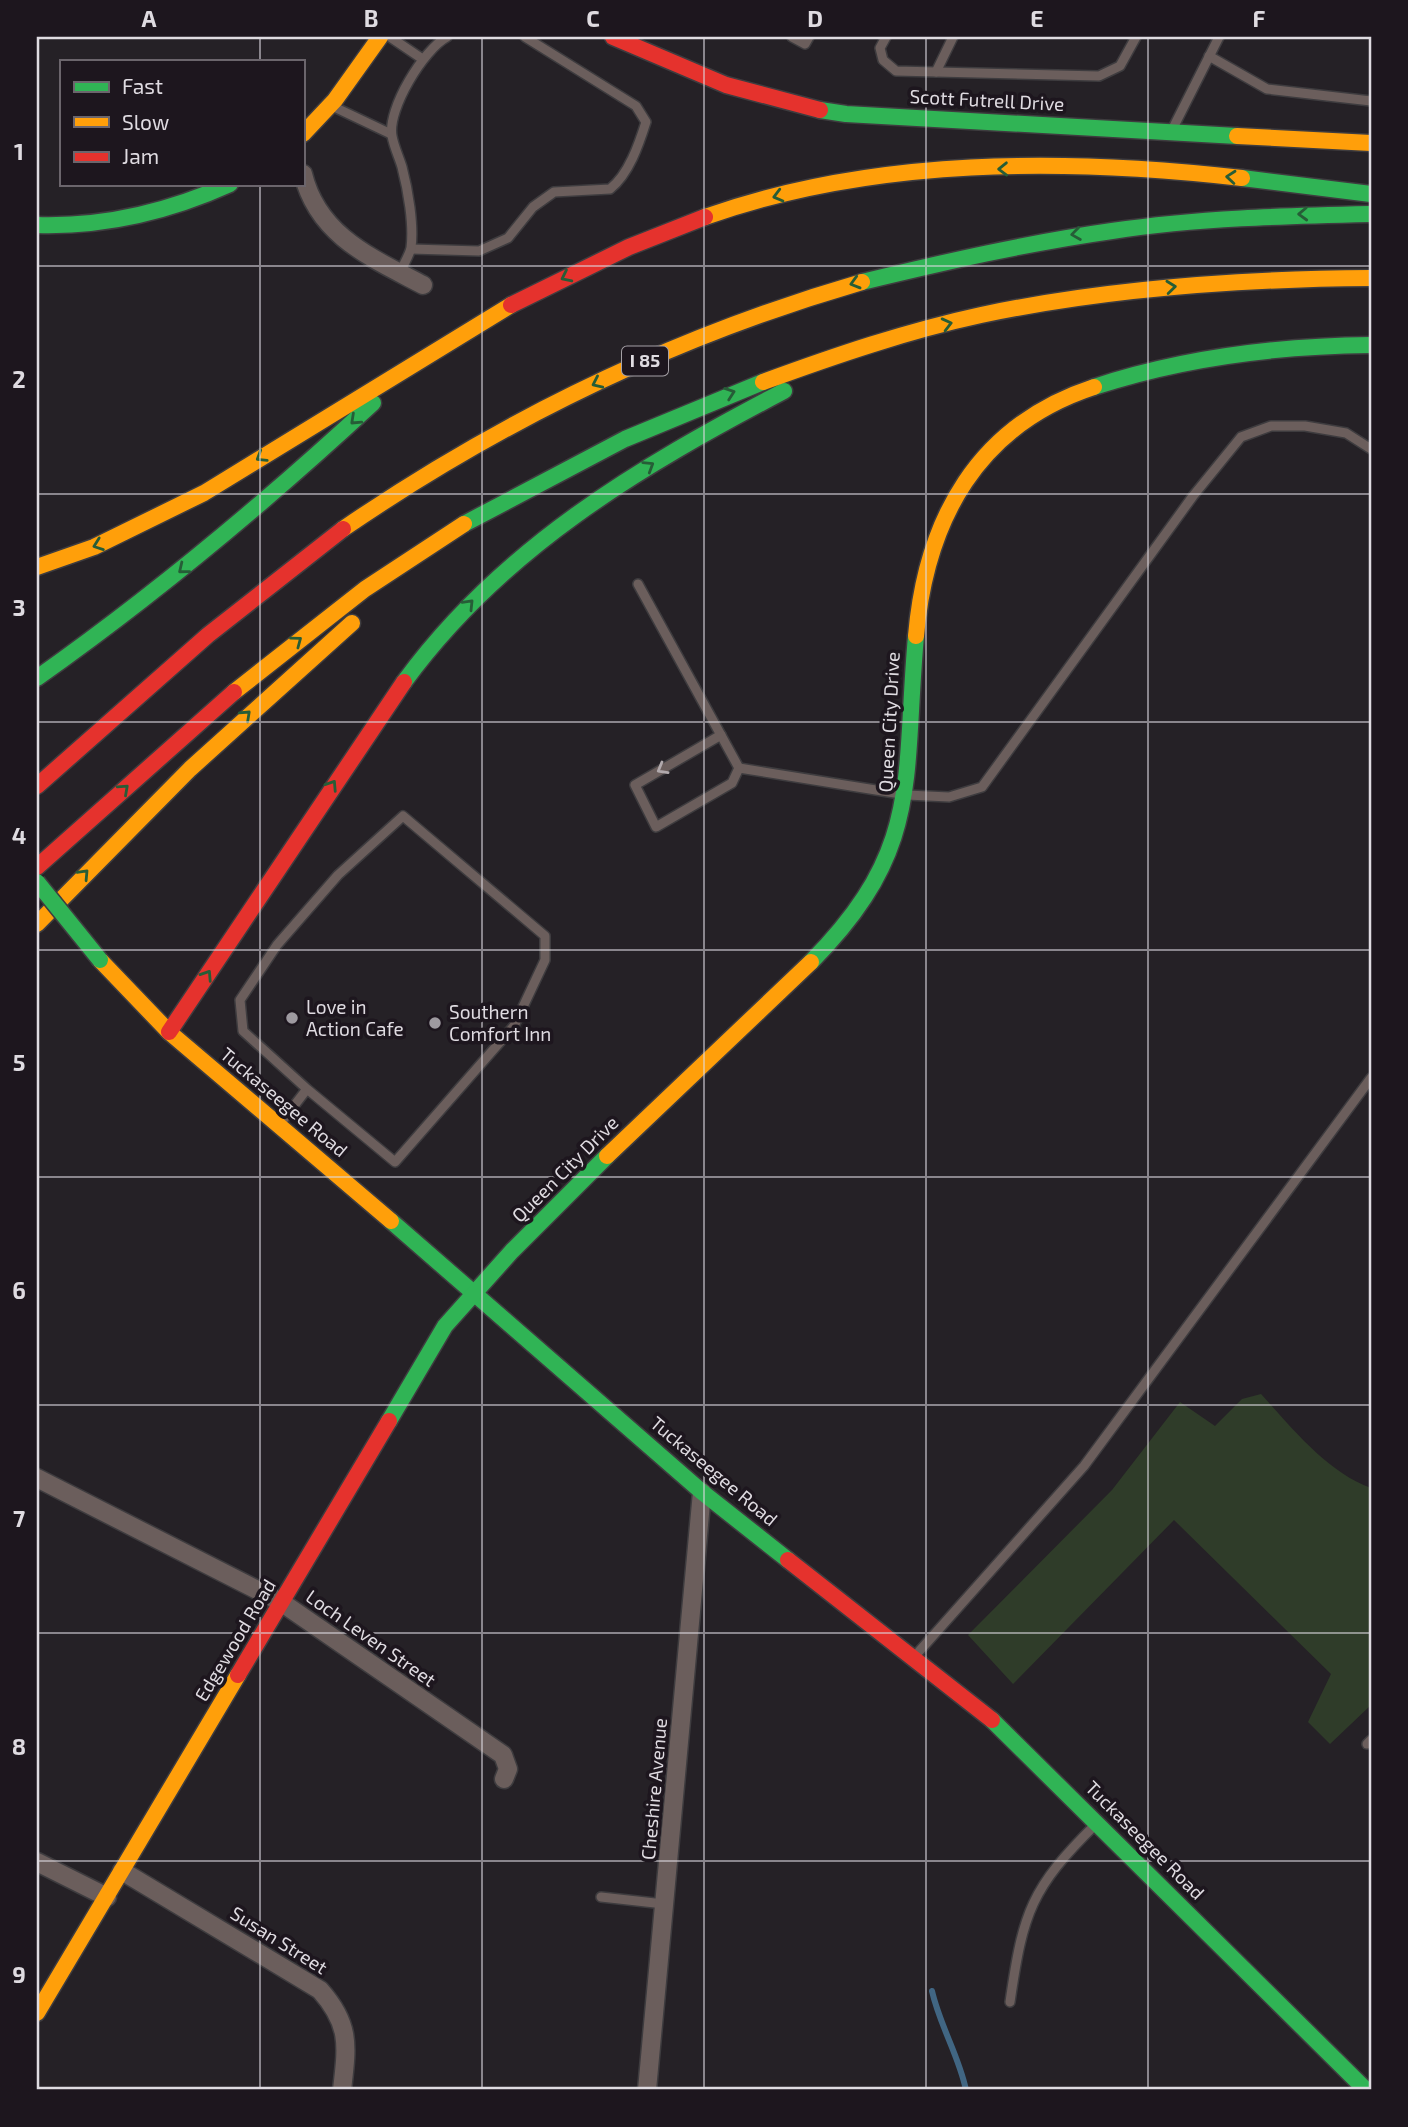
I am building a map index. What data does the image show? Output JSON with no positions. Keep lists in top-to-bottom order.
{
  "streets": {
    "main road": [
      "Scott Futrell Drive",
      "I 85",
      "Queen City Drive",
      "Tuckaseegee Road",
      "Edgewood Road"
    ],
    "street": ["Loch Leven Street", "Cheshire Avenue", "Susan Street"]
  },
  "crossings": [
    ["Queen City Drive", "Tuckaseegee Road"],
    ["Queen City Drive", "Edgewood Road"],
    ["Tuckaseegee Road", "Edgewood Road"],
    ["Tuckaseegee Road", "Cheshire Avenue"],
    ["Loch Leven Street", "Edgewood Road"],
    ["Edgewood Road", "Susan Street"]
  ],
  "places": ["Love in Action Cafe", "Southern Comfort Inn"],
  "legend": ["Fast", "Slow", "Jam"],
  "grid": {
    "columns": [
      "A",
      "B",
      "C",
      "D",
      "E",
      "F"
    ],
    "rows": [
      "1",
      "2",
      "3",
      "4",
      "5",
      "6",
      "7",
      "8",
      "9"
    ]
  }
}
